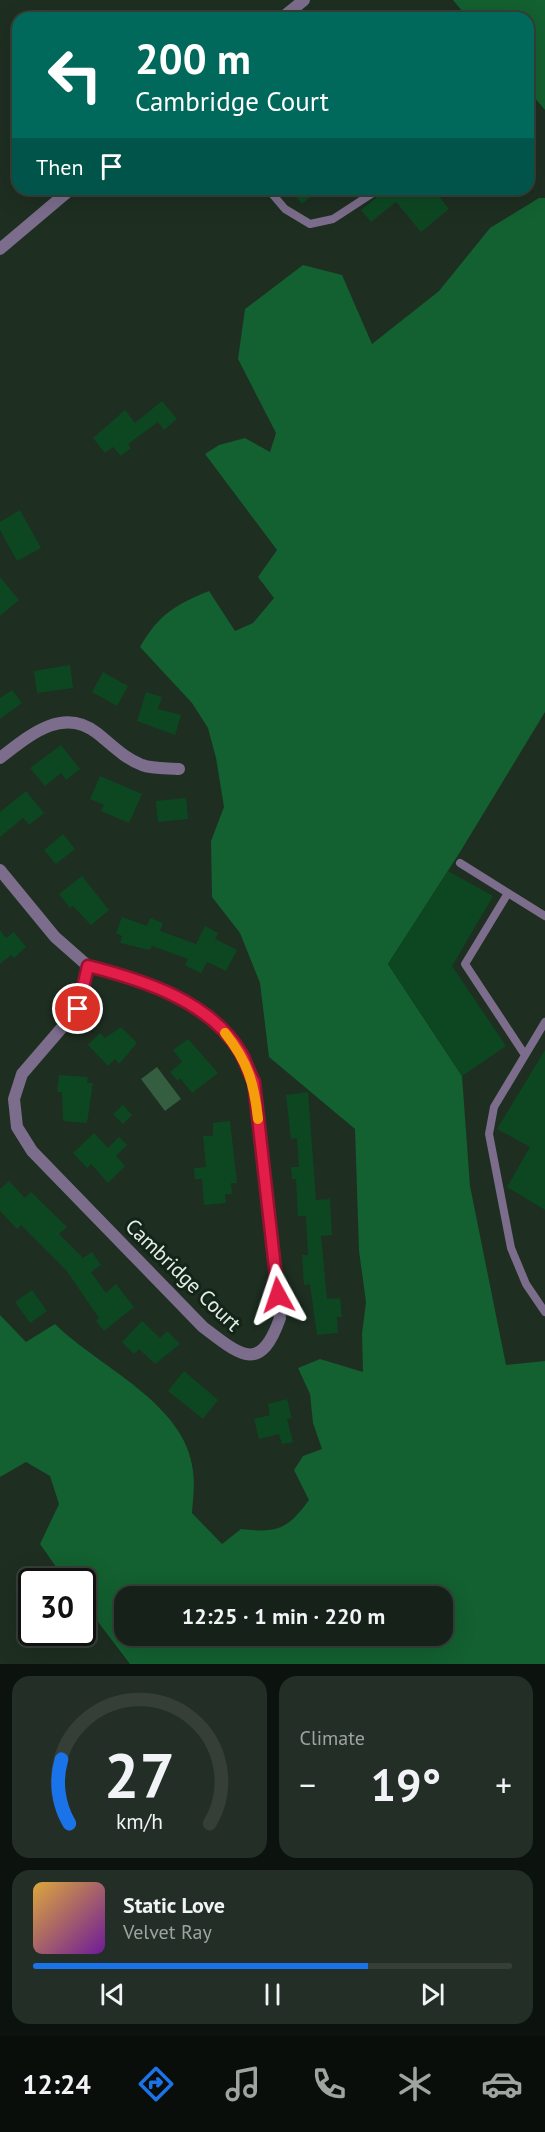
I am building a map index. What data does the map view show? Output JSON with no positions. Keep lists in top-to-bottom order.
{
  "streets": {
    "street": ["Cambridge Court"]
  },
  "page": {
    "turn": ["200 m", "Cambridge Court"],
    "then": "Then",
    "limit": "30",
    "trip": "12:25 · 1 min · 220 m",
    "tile": "Climate",
    "heat": ["−", "19°", "+"],
    "song": ["Static Love", "Velvet Ray"],
    "tabs": "12:24",
    "gauge": ["27", "km/h"]
  }
}
